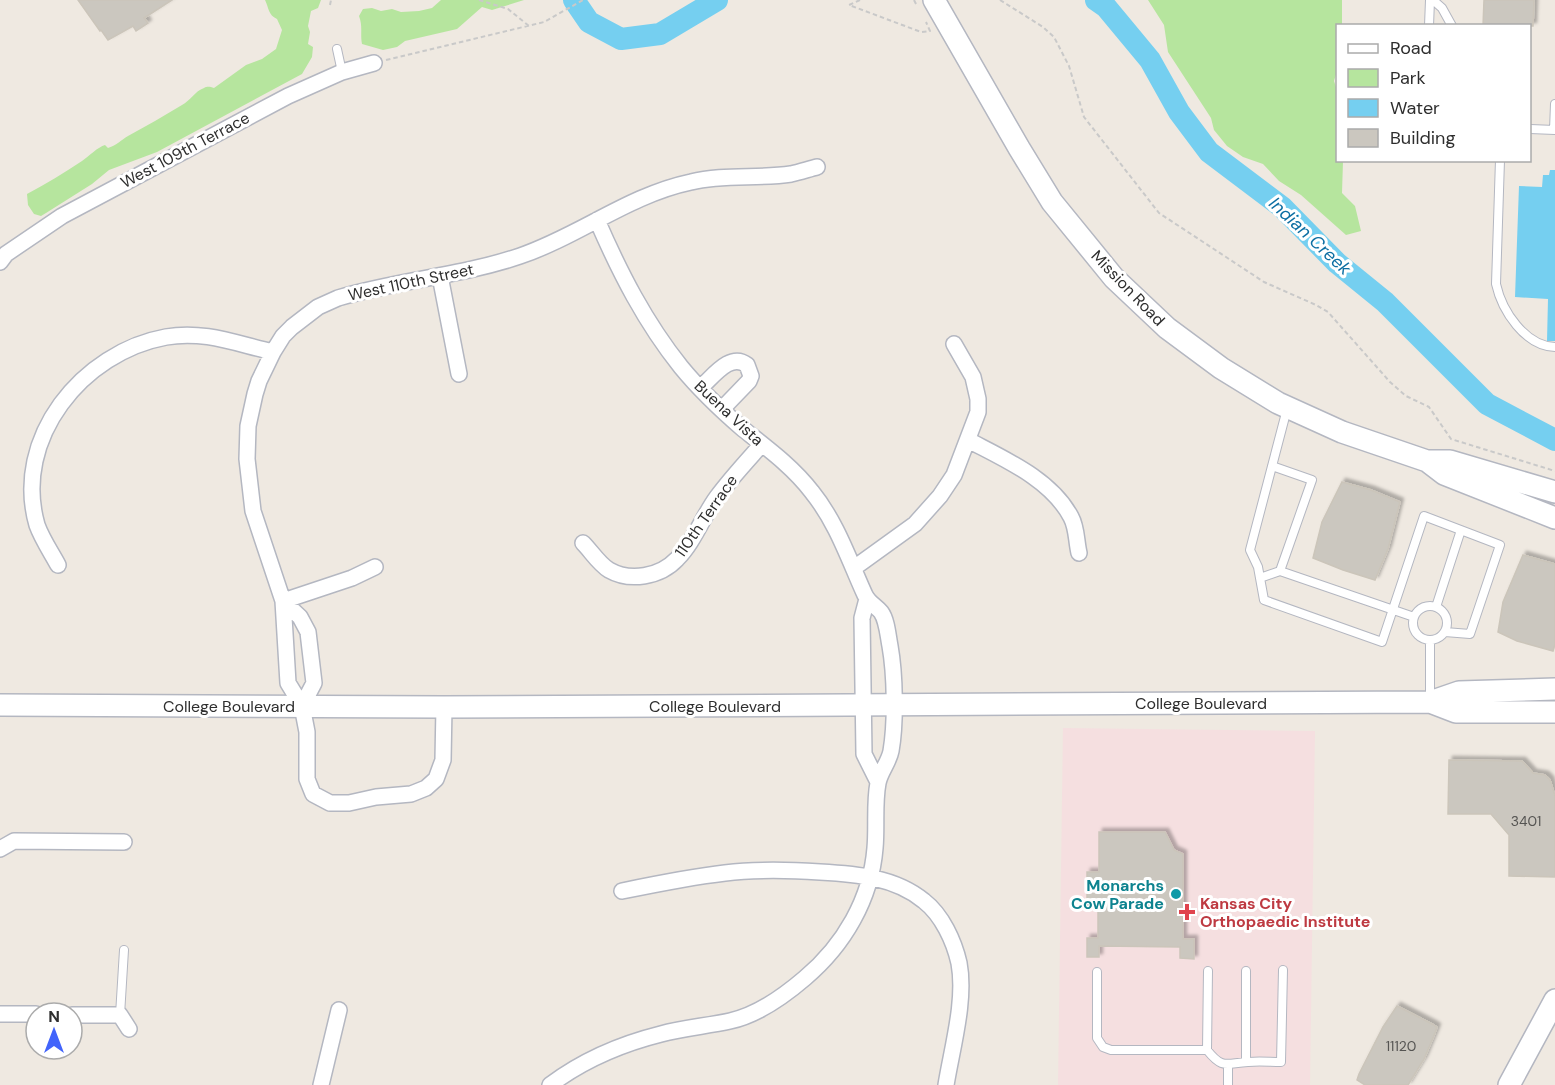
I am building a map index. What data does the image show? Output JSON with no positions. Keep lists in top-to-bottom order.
{
  "streets": {
    "main road": ["Mission Road", "College Boulevard"],
    "street": [
      "West 109th Terrace",
      "West 110th Street",
      "Buena Vista",
      "110th Terrace"
    ]
  },
  "crossings": [
    ["West 110th Street", "Buena Vista"],
    ["Buena Vista", "110th Terrace"],
    ["Buena Vista", "College Boulevard"]
  ],
  "water": ["Indian Creek"],
  "places": {
    "other": ["Monarchs Cow Parade"],
    "health": ["Kansas City Orthopaedic Institute"]
  },
  "house_numbers": ["3401", "11120"],
  "legend": [
    "Road",
    "Park",
    "Water",
    "Building"
  ],
  "north": "top"
}
